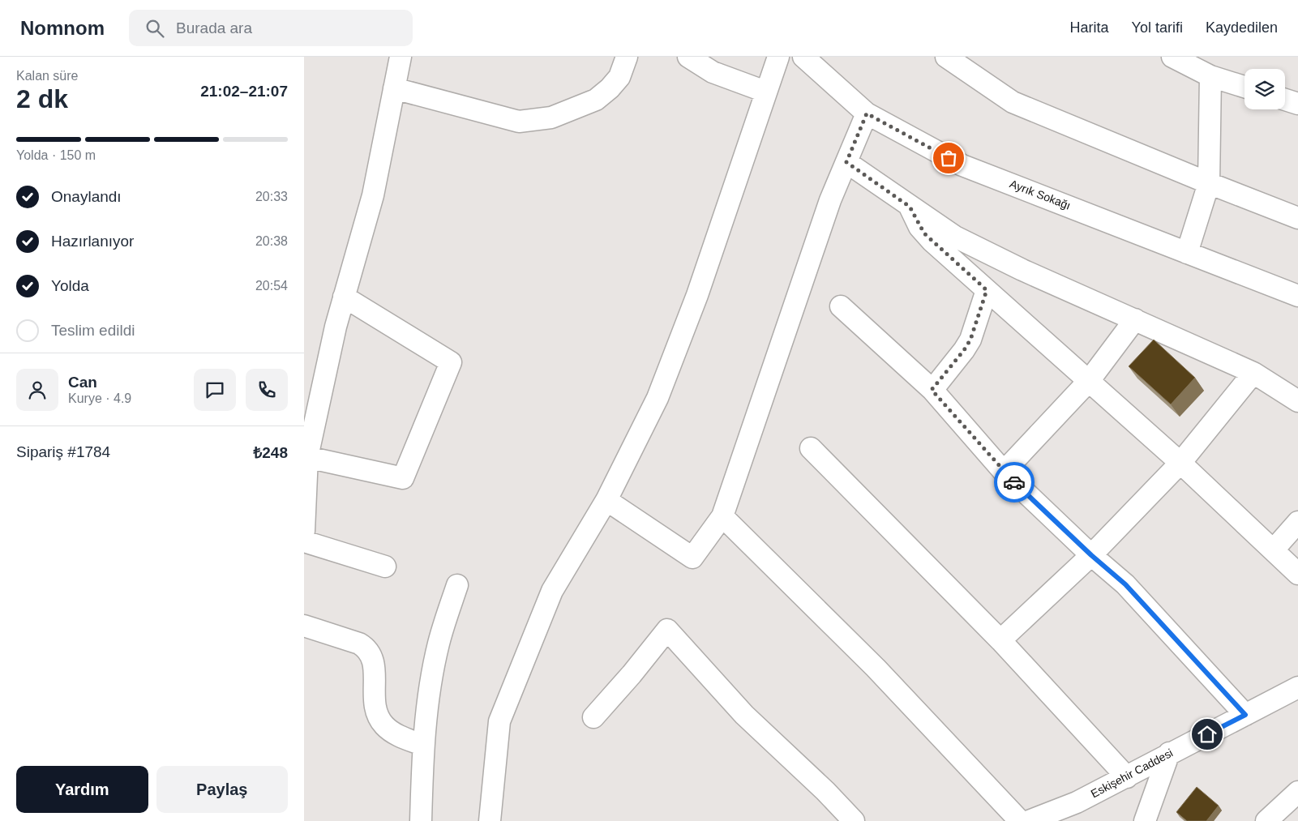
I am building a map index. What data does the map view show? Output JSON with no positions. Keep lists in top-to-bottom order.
{
  "streets": {
    "street": ["Ayrık Sokağı", "Eskişehir Caddesi"]
  },
  "page": {
    "header": "Nomnom",
    "search": "Burada ara",
    "nav": ["Harita", "Yol tarifi", "Kaydedilen"],
    "heading": ["2 dk", "Kalan süre", "21:02–21:07"],
    "panel": [
      "Can",
      "Kurye · 4.9",
      "Sipariş #1784",
      "₺248"
    ],
    "bar": "Yolda · 150 m",
    "list": [
      ["Onaylandı", "20:33"],
      ["Hazırlanıyor", "20:38"],
      ["Yolda", "20:54"],
      "Teslim edildi"
    ],
    "buttons": ["Yardım", "Paylaş"]
  }
}
